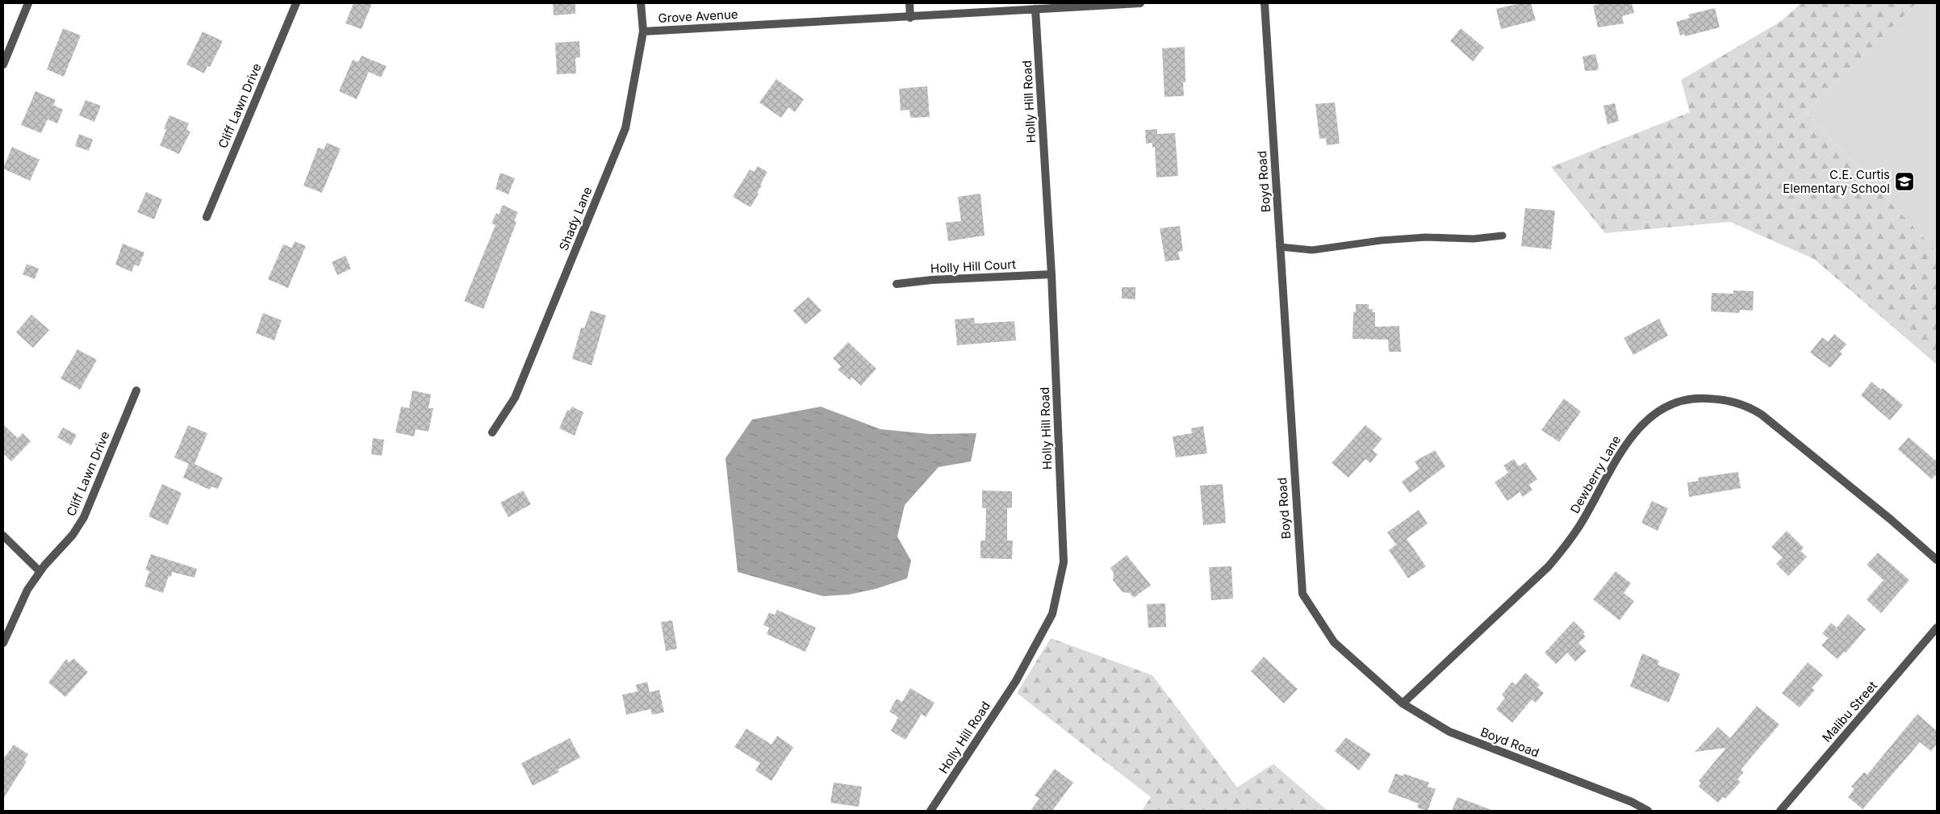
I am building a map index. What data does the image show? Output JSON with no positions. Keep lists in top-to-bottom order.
{
  "streets": {
    "street": [
      "Grove Avenue",
      "Holly Hill Road",
      "Cliff Lawn Drive",
      "Boyd Road",
      "Shady Lane",
      "Holly Hill Court",
      "Dewberry Lane",
      "Malibu Street"
    ]
  },
  "crossings": [
    ["Grove Avenue", "Holly Hill Road"],
    ["Grove Avenue", "Shady Lane"],
    ["Holly Hill Road", "Holly Hill Court"],
    ["Boyd Road", "Dewberry Lane"]
  ],
  "places": {
    "school or university": ["C.E. Curtis Elementary School"]
  }
}
